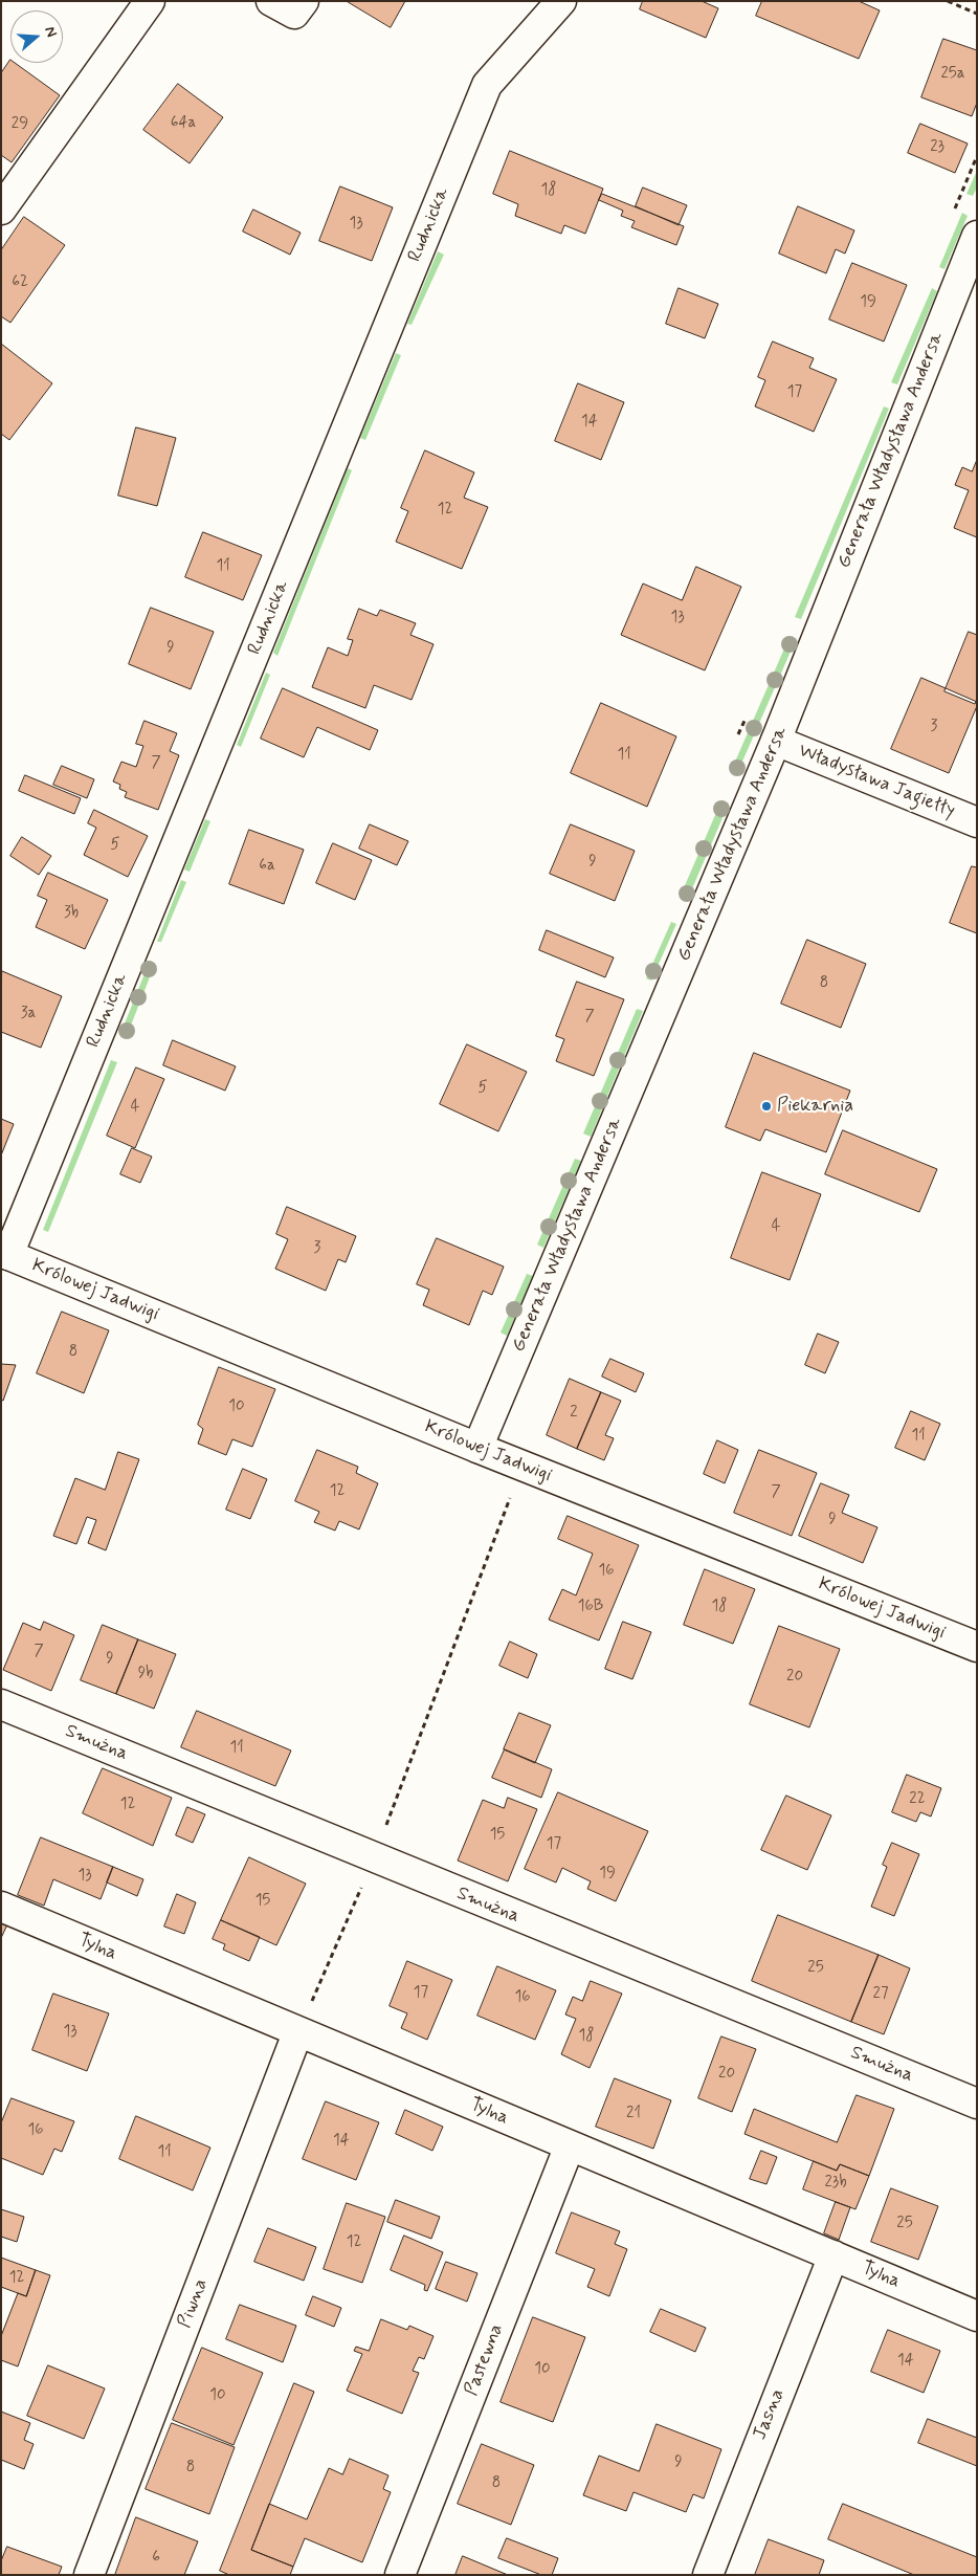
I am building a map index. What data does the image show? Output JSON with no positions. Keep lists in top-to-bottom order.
{
  "streets": {
    "street": [
      "Rudnicka",
      "Generała Władysława Andersa",
      "Władysława Jagiełły",
      "Królowej Jadwigi",
      "Smużna",
      "Tylna",
      "Piwna",
      "Pastewna",
      "Jasna"
    ]
  },
  "crossings": [
    ["Rudnicka", "Królowej Jadwigi"],
    ["Generała Władysława Andersa", "Władysława Jagiełły"],
    ["Generała Władysława Andersa", "Królowej Jadwigi"],
    ["Tylna", "Piwna"],
    ["Tylna", "Pastewna"],
    ["Tylna", "Jasna"]
  ],
  "places": ["Piekarnia"],
  "house_numbers": [
    "25a",
    "64a",
    "29",
    "23",
    "18",
    "13",
    "62",
    "19",
    "17",
    "14",
    "12",
    "11",
    "13",
    "9",
    "3",
    "11",
    "7",
    "5",
    "9",
    "6a",
    "3b",
    "8",
    "3a",
    "7",
    "5",
    "4",
    "4",
    "3",
    "8",
    "10",
    "2",
    "11",
    "12",
    "7",
    "9",
    "16",
    "16B",
    "18",
    "7",
    "9",
    "9b",
    "20",
    "11",
    "22",
    "12",
    "15",
    "17",
    "19",
    "13",
    "15",
    "25",
    "17",
    "27",
    "16",
    "13",
    "18",
    "20",
    "21",
    "16",
    "14",
    "11",
    "23b",
    "25",
    "12",
    "12",
    "14",
    "10",
    "10",
    "9",
    "8",
    "8",
    "6"
  ],
  "north": "right"
}
